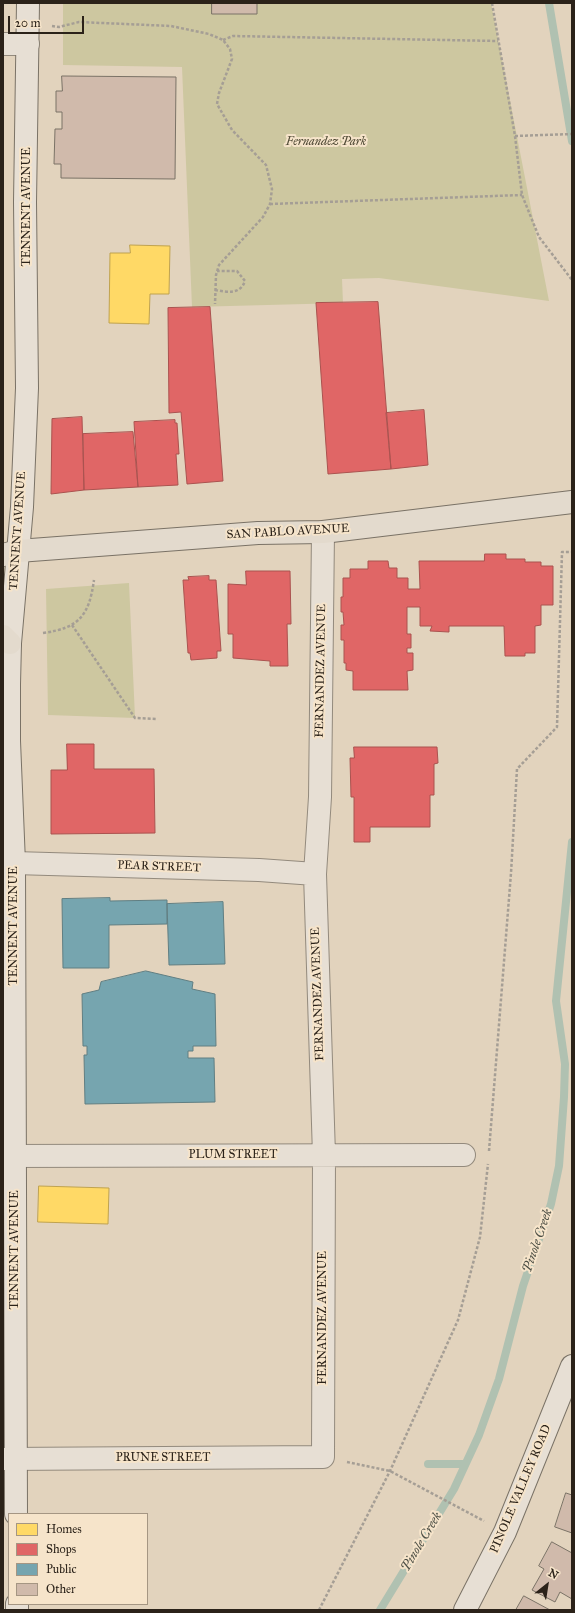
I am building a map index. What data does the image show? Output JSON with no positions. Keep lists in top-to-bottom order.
{
  "streets": {
    "main road": ["SAN PABLO AVENUE"],
    "street": [
      "TENNENT AVENUE",
      "FERNANDEZ AVENUE",
      "PEAR STREET",
      "PLUM STREET",
      "PRUNE STREET",
      "PINOLE VALLEY ROAD"
    ]
  },
  "crossings": [
    ["TENNENT AVENUE", "SAN PABLO AVENUE"],
    ["TENNENT AVENUE", "PEAR STREET"],
    ["TENNENT AVENUE", "PLUM STREET"],
    ["TENNENT AVENUE", "PRUNE STREET"],
    ["SAN PABLO AVENUE", "FERNANDEZ AVENUE"],
    ["FERNANDEZ AVENUE", "PEAR STREET"],
    ["FERNANDEZ AVENUE", "PLUM STREET"],
    ["FERNANDEZ AVENUE", "PRUNE STREET"]
  ],
  "water": ["Pinole Creek"],
  "parks": ["Fernandez Park"],
  "legend": [
    "Homes",
    "Shops",
    "Public",
    "Other"
  ],
  "scale_bar": "20 m",
  "north": "top right"
}
